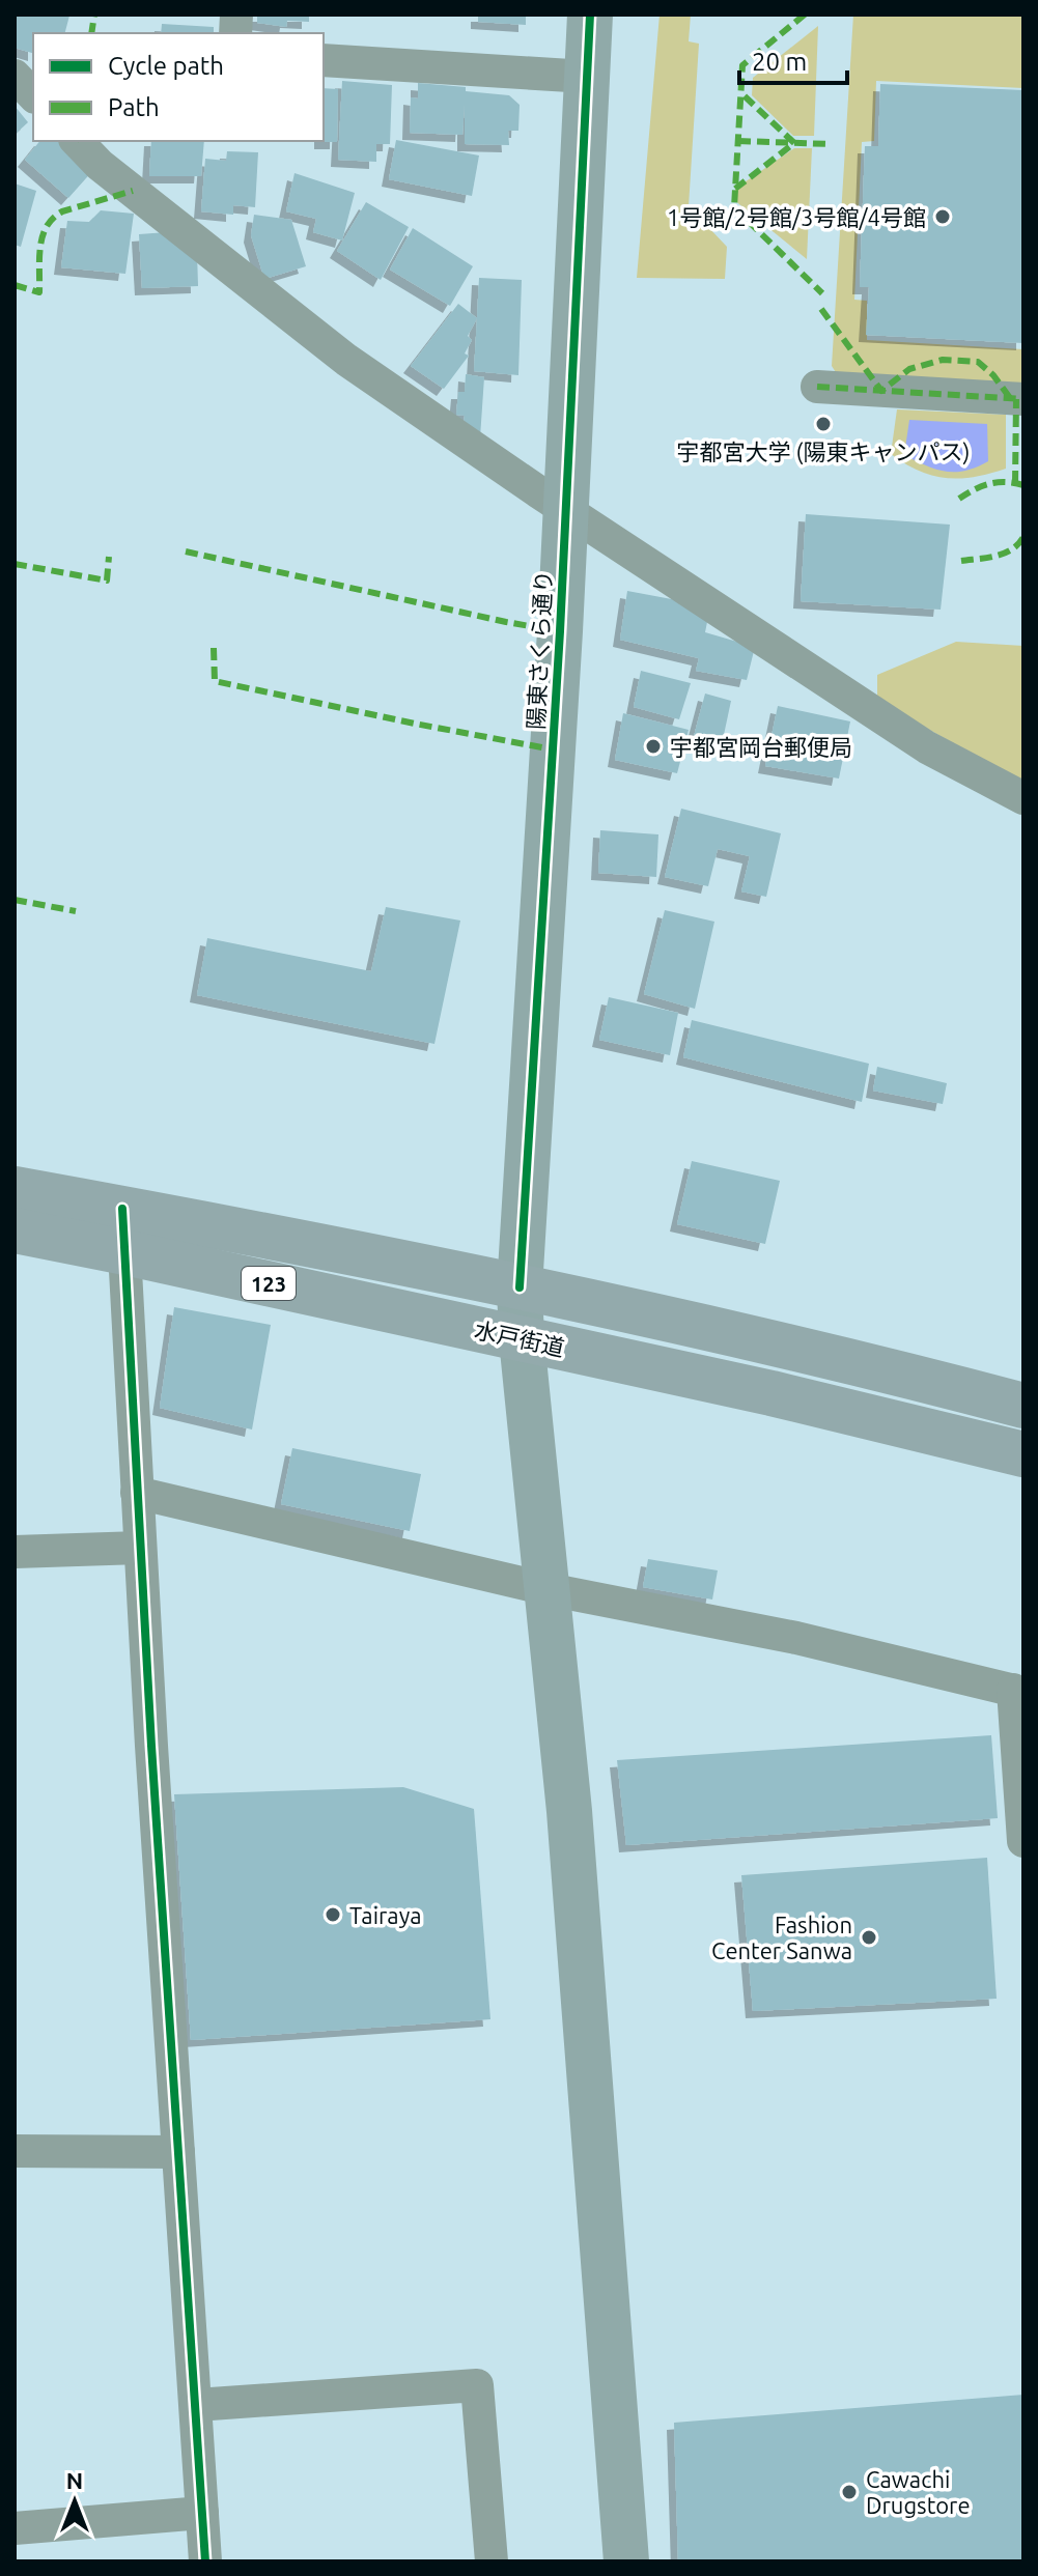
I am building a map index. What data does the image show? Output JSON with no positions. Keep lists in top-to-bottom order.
{
  "streets": {
    "highway": ["123", "水戸街道"],
    "street": ["陽東さくら通り"]
  },
  "crossings": [
    ["陽東さくら通り", "水戸街道"]
  ],
  "places": [
    "1号館/2号館/3号館/4号館",
    "宇都宮大学 (陽東キャンパス)",
    "宇都宮岡台郵便局",
    "Tairaya",
    "Fashion Center Sanwa",
    "Cawachi Drugstore"
  ],
  "legend": ["Cycle path", "Path"],
  "scale_bar": "20 m",
  "north": "top"
}
